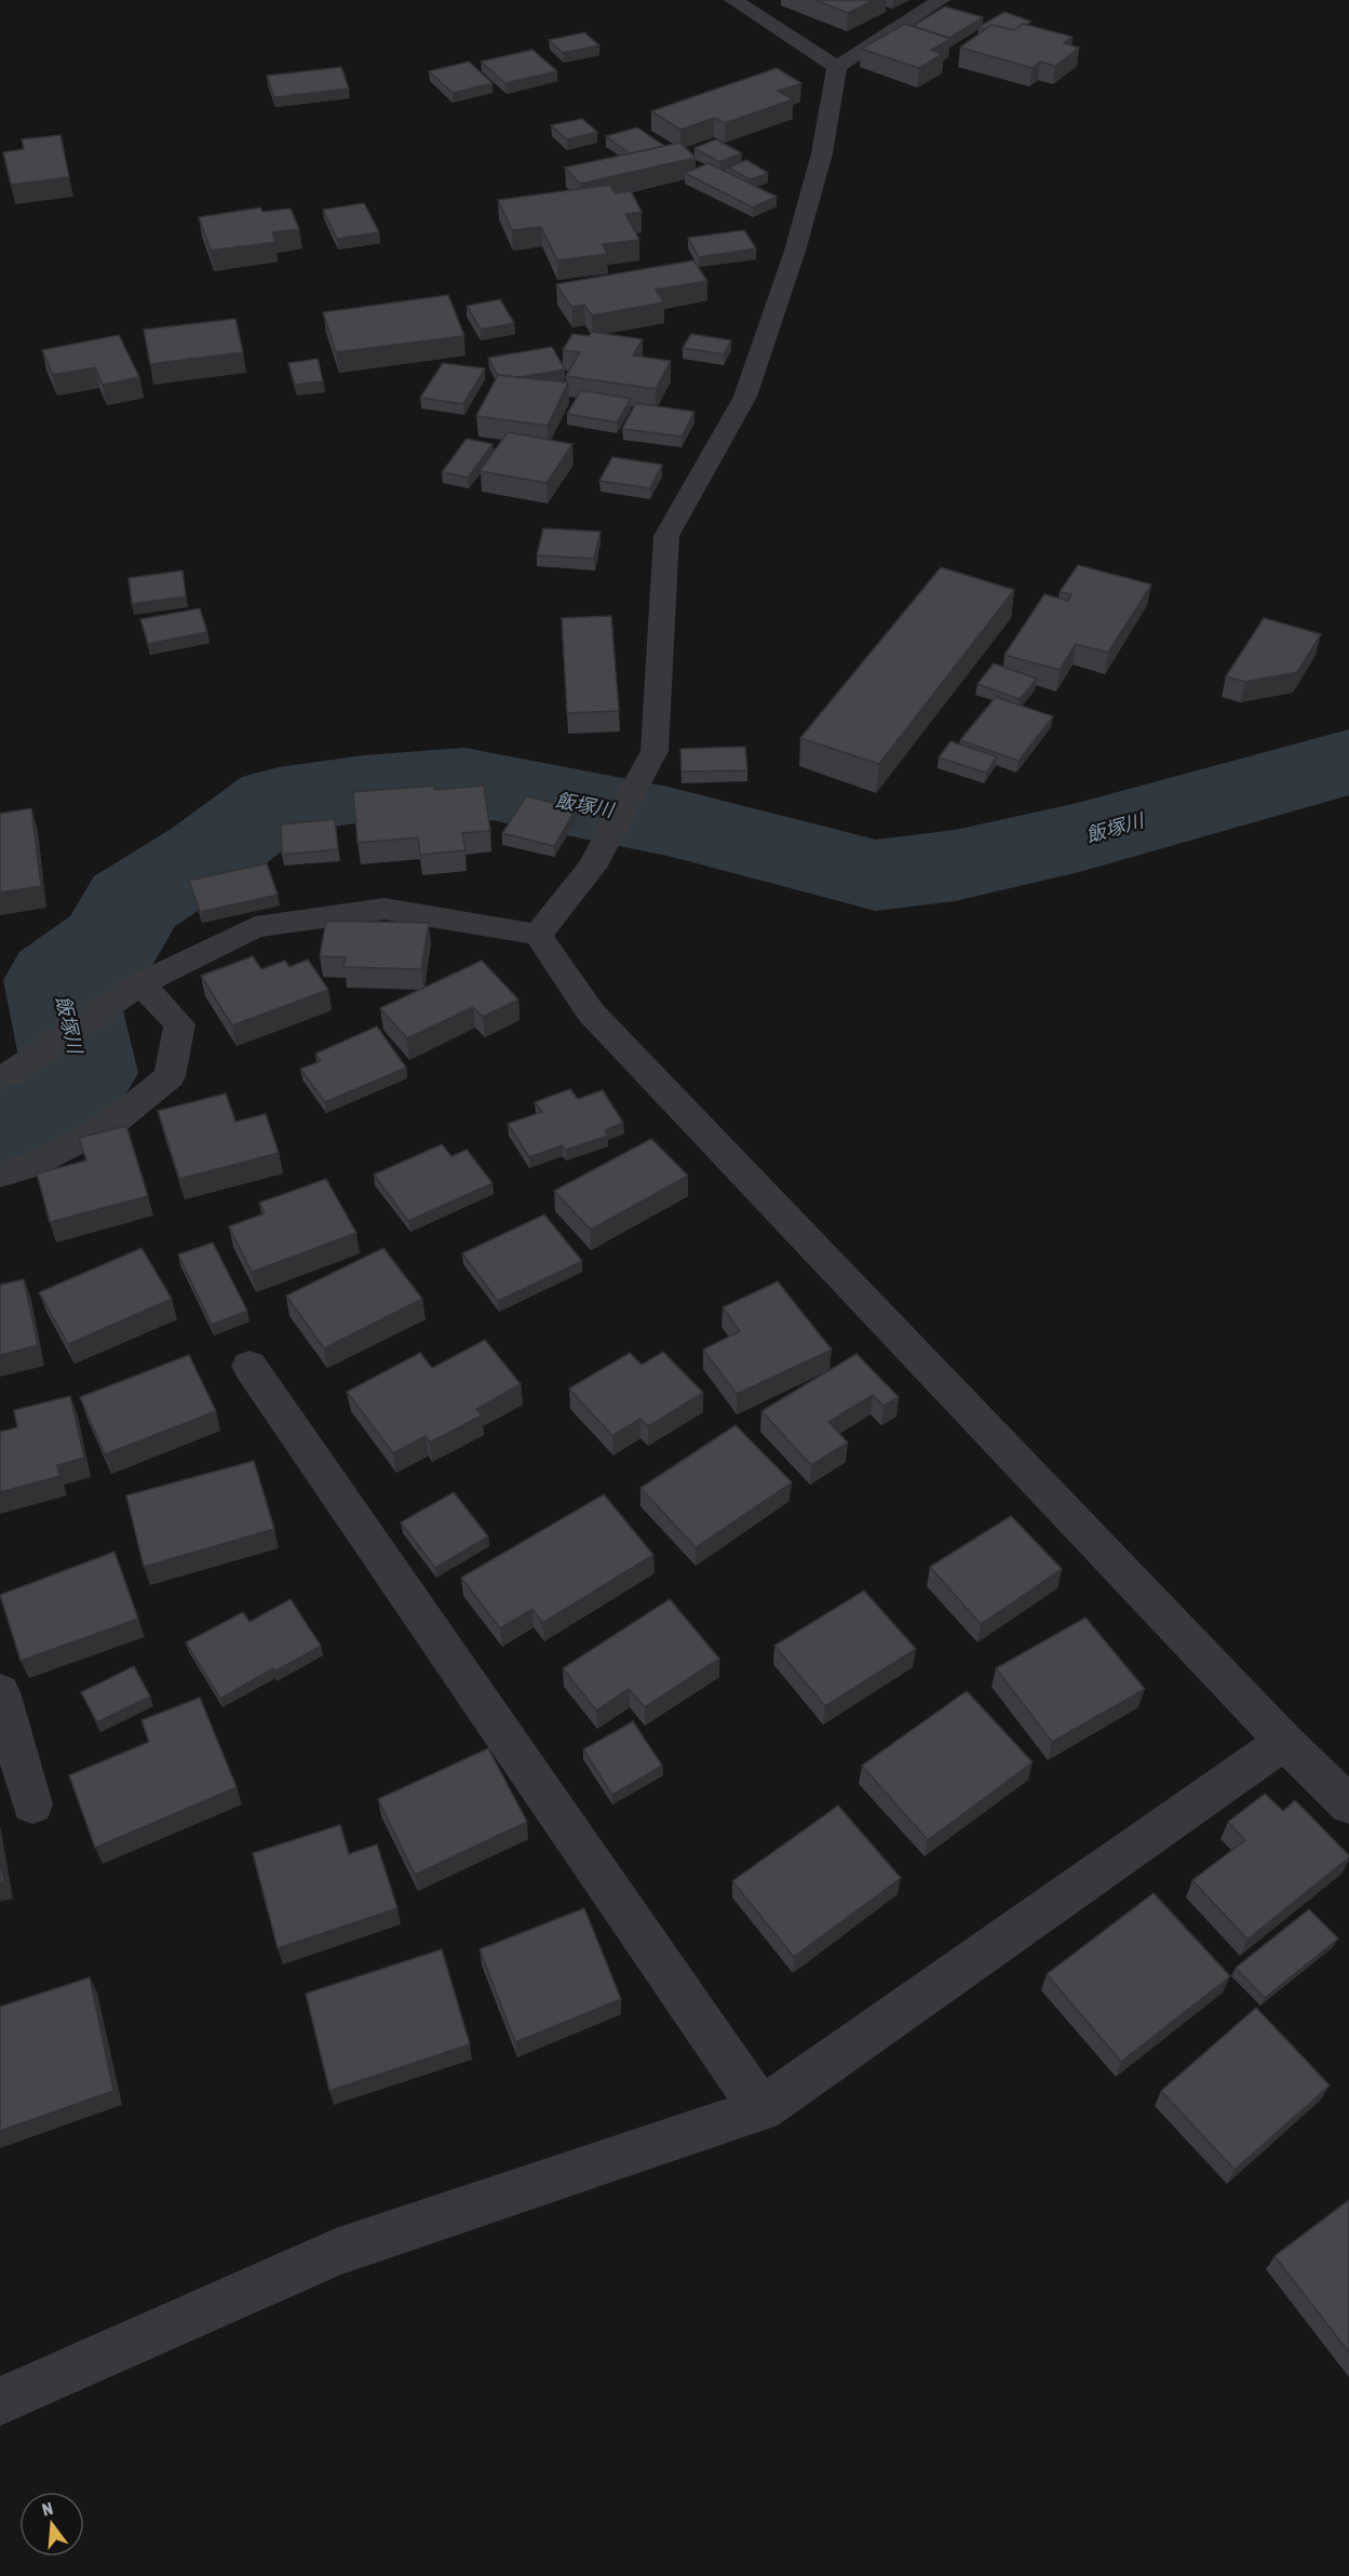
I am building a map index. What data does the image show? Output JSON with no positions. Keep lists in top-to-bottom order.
{
  "water": ["飯塚川"],
  "north": "top"
}
